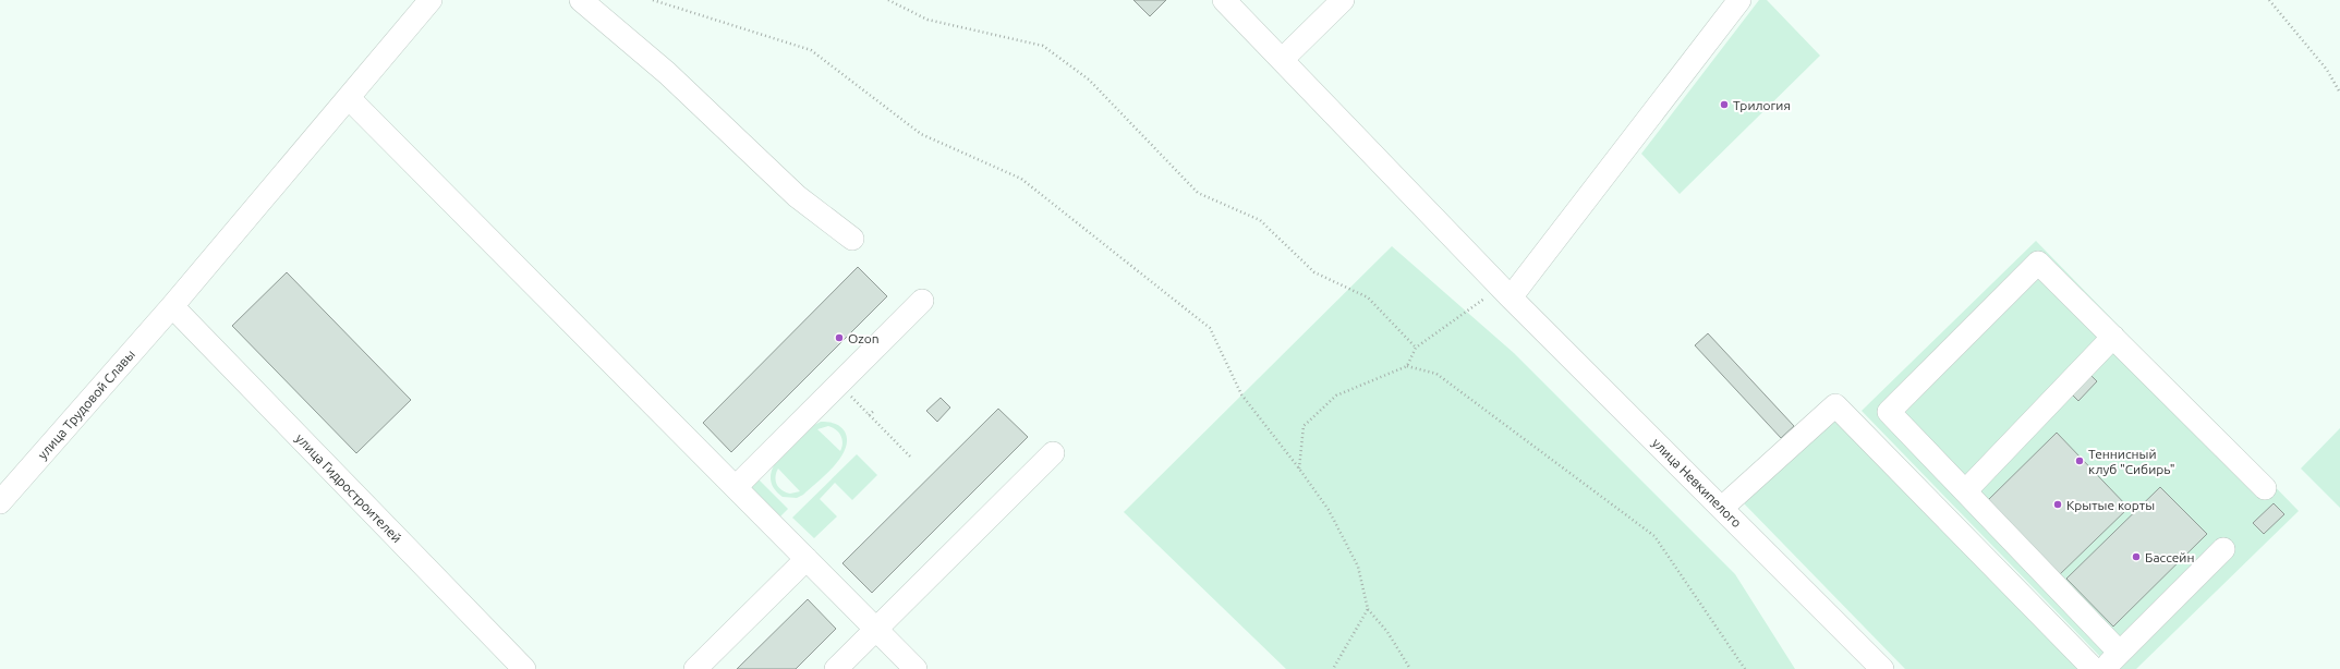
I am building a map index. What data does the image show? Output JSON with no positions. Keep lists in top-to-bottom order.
{
  "streets": {
    "street": ["улица Трудовой Славы", "улица Невкипелого", "улица Гидростроителей"]
  },
  "crossings": [
    ["улица Трудовой Славы", "улица Гидростроителей"]
  ],
  "places": [
    "Трилогия",
    "Ozon",
    "Теннисный клуб \"Сибирь\"",
    "Крытые корты",
    "Бассейн"
  ]
}
